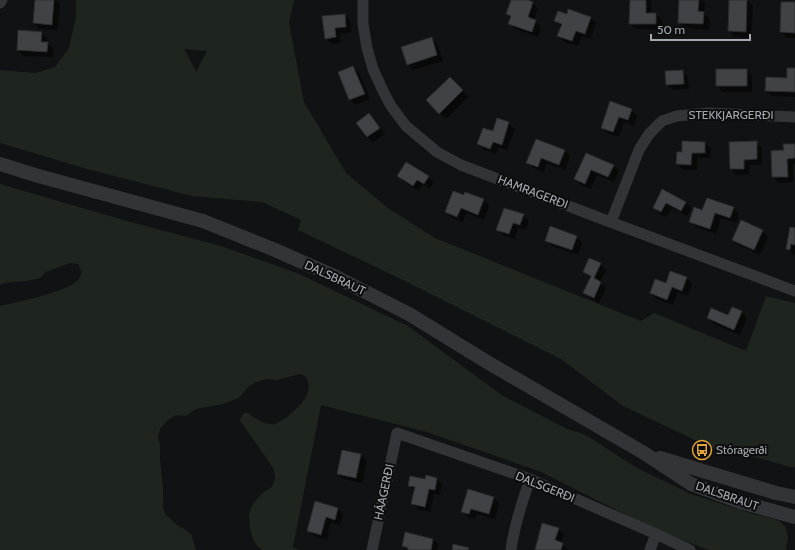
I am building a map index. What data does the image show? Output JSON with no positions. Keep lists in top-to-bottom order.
{
  "streets": {
    "street": [
      "STEKKJARGERÐI",
      "HAMRAGERÐI",
      "DALSBRAUT",
      "DALSGERÐI",
      "HÁAGERÐI"
    ]
  },
  "crossings": [
    ["STEKKJARGERÐI", "HAMRAGERÐI"],
    ["DALSGERÐI", "HÁAGERÐI"]
  ],
  "places": {
    "bus stop": ["Stóragerði"]
  },
  "scale_bar": "50 m"
}
